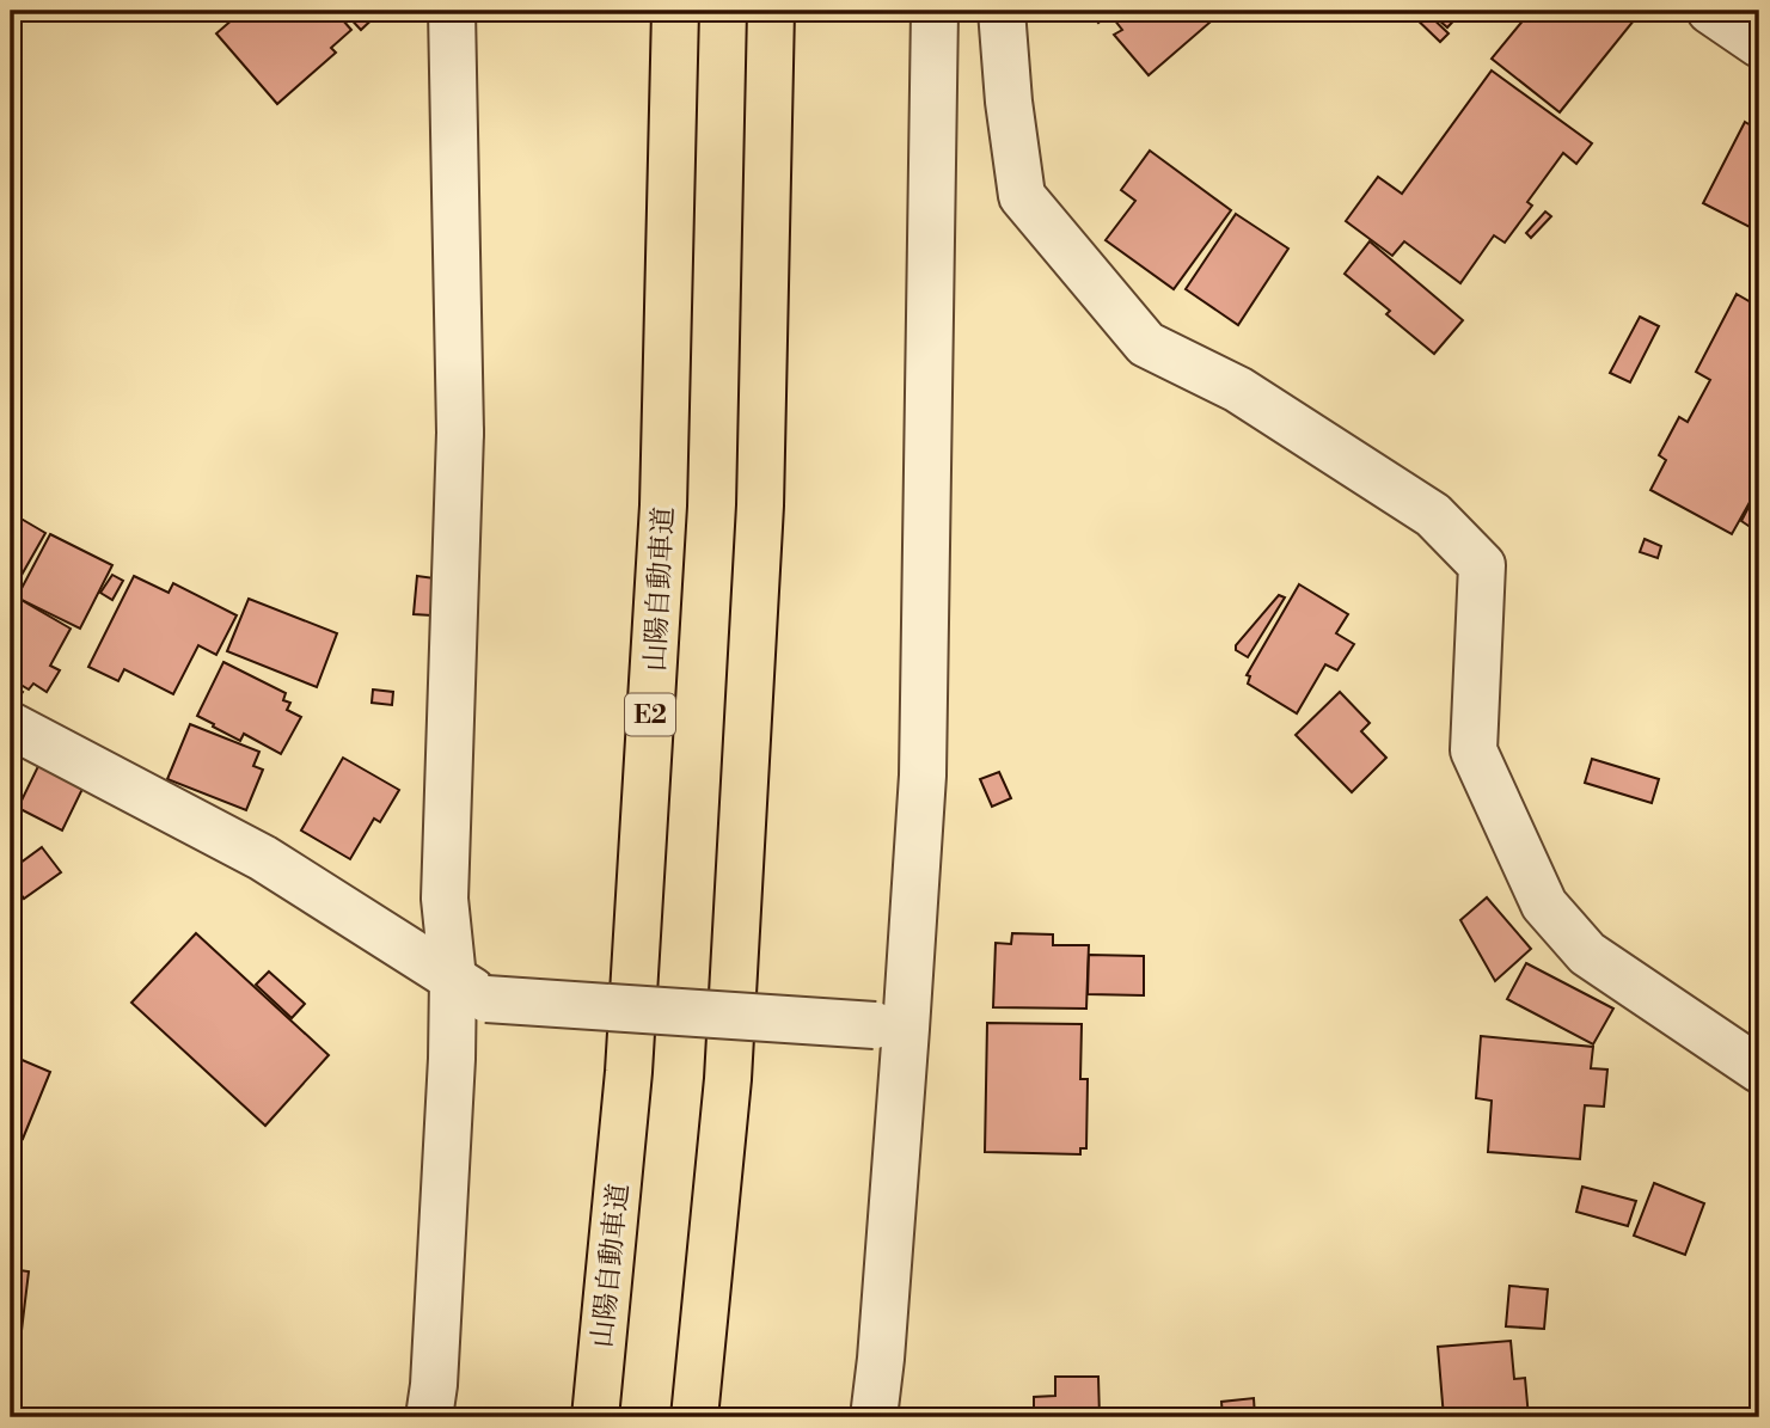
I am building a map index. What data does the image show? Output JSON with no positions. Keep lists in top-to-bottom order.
{
  "streets": {
    "highway": ["山陽自動車道", "E2"]
  }
}
